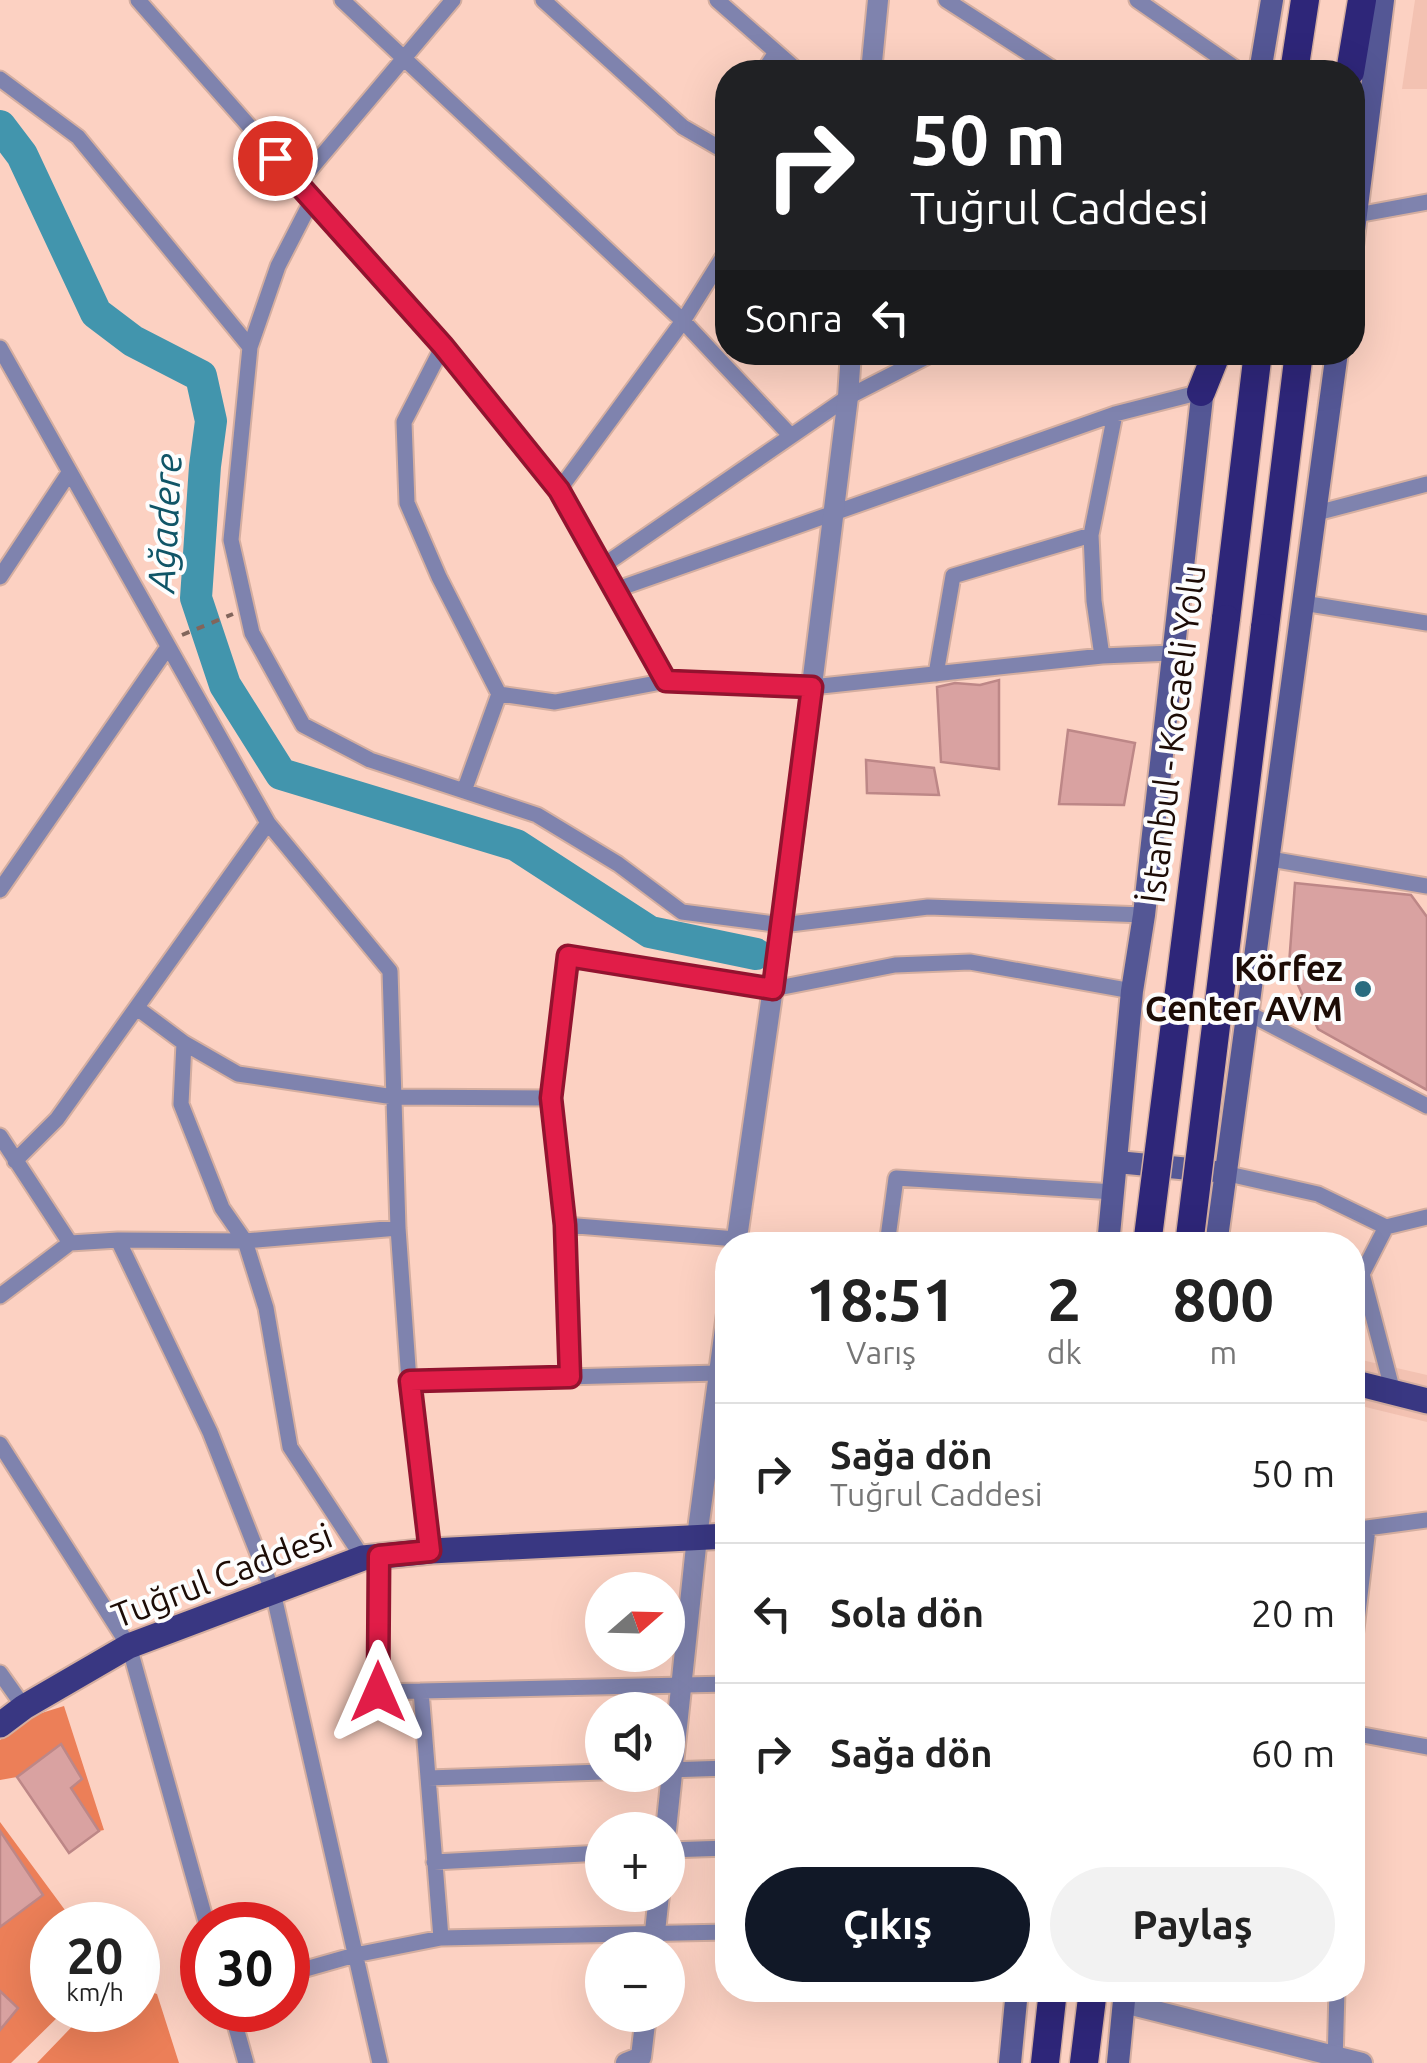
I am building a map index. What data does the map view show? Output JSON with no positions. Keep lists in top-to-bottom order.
{
  "streets": {
    "highway": ["İstanbul - Kocaeli Yolu"],
    "main road": ["Tuğrul Caddesi"]
  },
  "water": ["Ağadere"],
  "places": ["Körfez Center AVM"],
  "north": "right",
  "page": {
    "turn": ["50 m", "Tuğrul Caddesi"],
    "then": "Sonra",
    "eta": [
      "18:51",
      "Varış",
      "2",
      "dk",
      "800",
      "m"
    ],
    "list": [
      {
        "name": "Sağa dön",
        "note": "Tuğrul Caddesi",
        "value": "50 m"
      },
      {
        "name": "Sola dön",
        "value": "20 m"
      },
      {
        "name": "Sağa dön",
        "value": "60 m"
      }
    ],
    "map_buttons": ["+", "−"],
    "buttons": ["Çıkış", "Paylaş"],
    "speed": "20 km/h",
    "limit": "30"
  }
}
